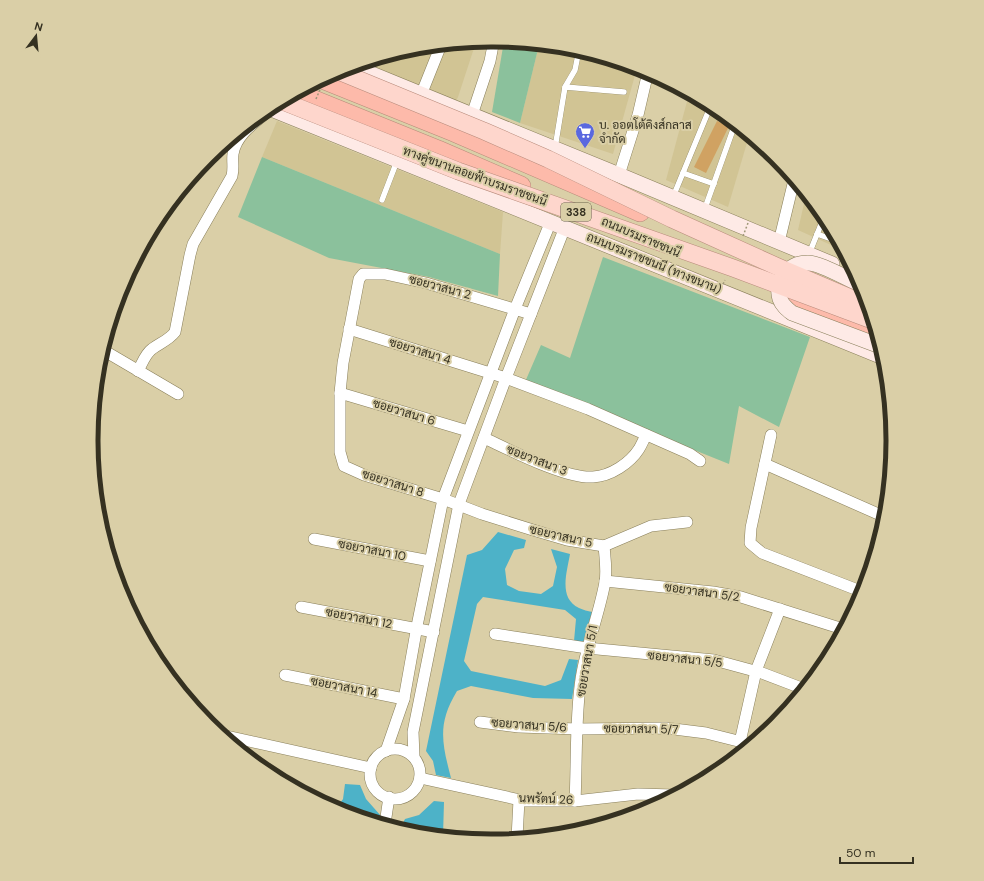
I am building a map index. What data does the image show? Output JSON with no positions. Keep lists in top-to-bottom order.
{
  "streets": {
    "highway": ["338", "ถนนบรมราชชนนี"],
    "main road": ["ทางคู่ขนานลอยฟ้าบรมราชชนนี", "ถนนบรมราชชนนี (ทางขนาน)"],
    "street": [
      "ซอยวาสนา 2",
      "ซอยวาสนา 4",
      "ซอยวาสนา 6",
      "ซอยวาสนา 3",
      "ซอยวาสนา 8",
      "ซอยวาสนา 5",
      "ซอยวาสนา 10",
      "ซอยวาสนา 5/2",
      "ซอยวาสนา 12",
      "ซอยวาสนา 5/5",
      "ซอยวาสนา 5/1",
      "ซอยวาสนา 14",
      "ซอยวาสนา 5/6",
      "ซอยวาสนา 5/7",
      "นพรัตน์ 26"
    ]
  },
  "crossings": [
    ["ซอยวาสนา 2", "ซอยวาสนา 4"],
    ["ซอยวาสนา 4", "ซอยวาสนา 3"],
    ["ซอยวาสนา 6", "ซอยวาสนา 8"],
    ["ซอยวาสนา 8", "ซอยวาสนา 5"],
    ["ซอยวาสนา 5", "ซอยวาสนา 5/1"],
    ["ซอยวาสนา 5/2", "ซอยวาสนา 5/1"],
    ["ซอยวาสนา 5/5", "ซอยวาสนา 5/1"],
    ["ซอยวาสนา 5/1", "ซอยวาสนา 5/6"],
    ["ซอยวาสนา 5/1", "ซอยวาสนา 5/7"],
    ["ซอยวาสนา 5/1", "นพรัตน์ 26"],
    ["ซอยวาสนา 5/6", "ซอยวาสนา 5/7"]
  ],
  "places": {
    "supermarket": ["บ. ออตโต้คิงส์กลาส จำกัด"]
  },
  "scale_bar": "50 m",
  "north": "top"
}
